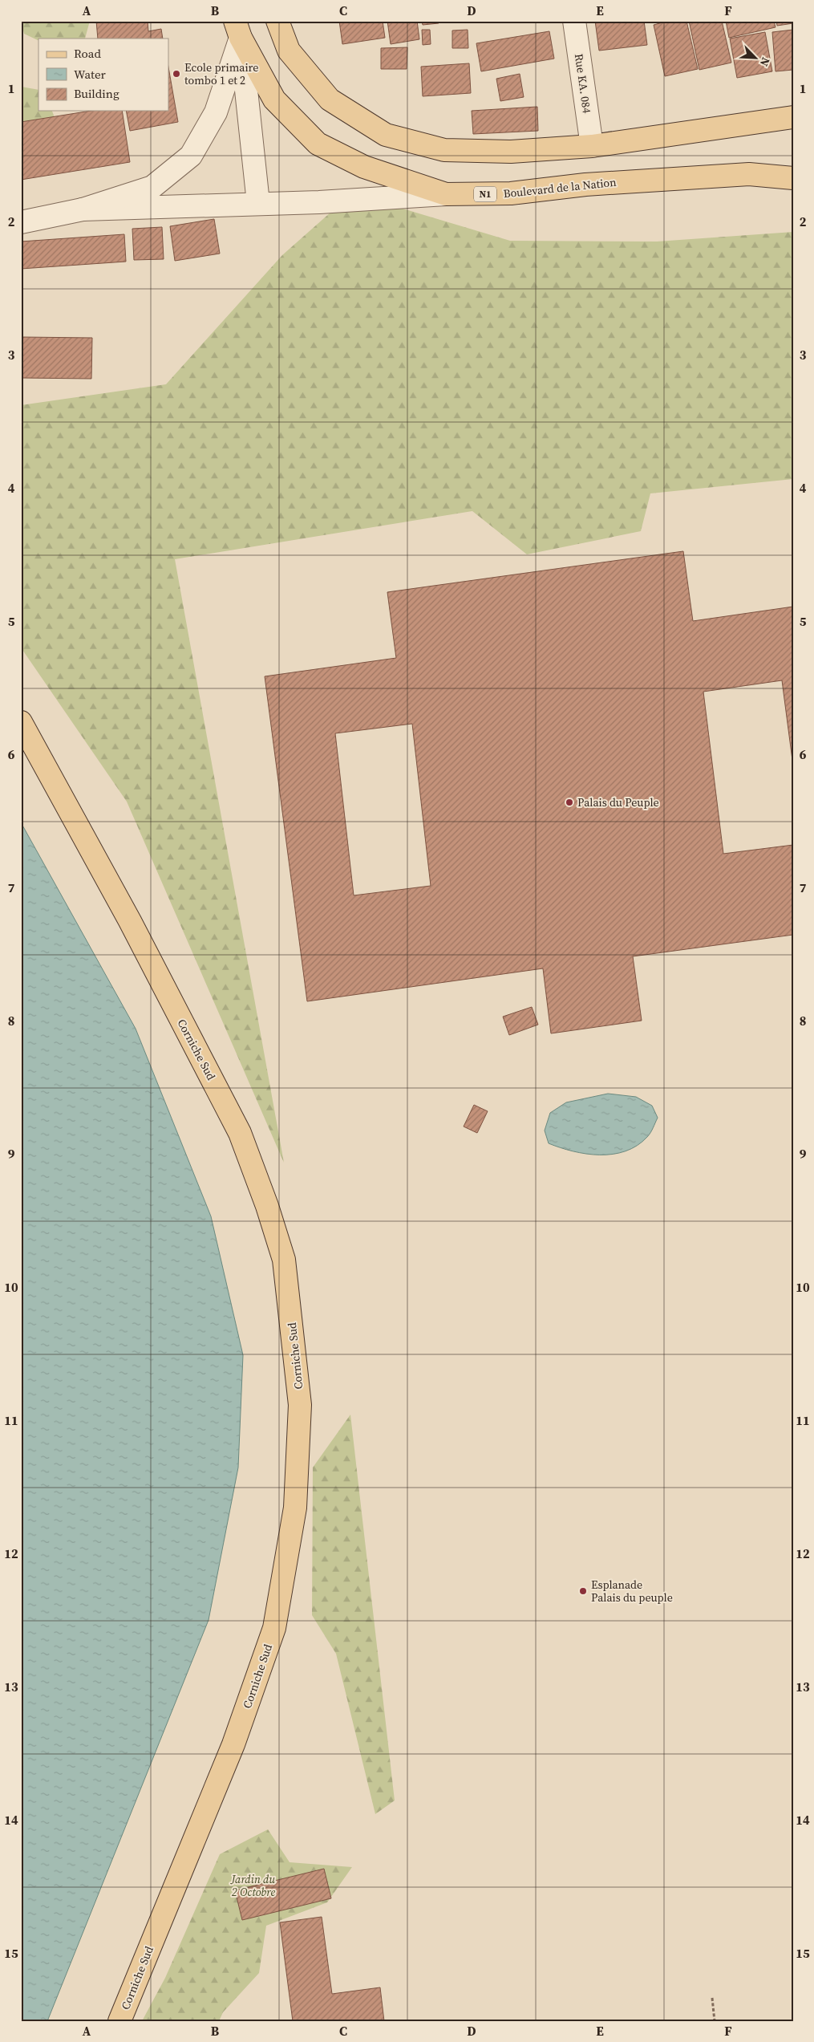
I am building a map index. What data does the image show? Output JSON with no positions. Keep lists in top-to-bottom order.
{
  "streets": {
    "main road": ["Boulevard de la Nation", "N1", "Corniche Sud"],
    "street": ["Rue KA. 084"]
  },
  "parks": ["Jardin du 2 Octobre"],
  "places": ["Ecole primaire tombo 1 et 2", "Palais du Peuple", "Esplanade Palais du peuple"],
  "legend": ["Road", "Water", "Building"],
  "north": "bottom right",
  "grid": {
    "columns": [
      "A",
      "B",
      "C",
      "D",
      "E",
      "F"
    ],
    "rows": [
      "1",
      "2",
      "3",
      "4",
      "5",
      "6",
      "7",
      "8",
      "9",
      "10",
      "11",
      "12",
      "13",
      "14",
      "15"
    ]
  }
}
